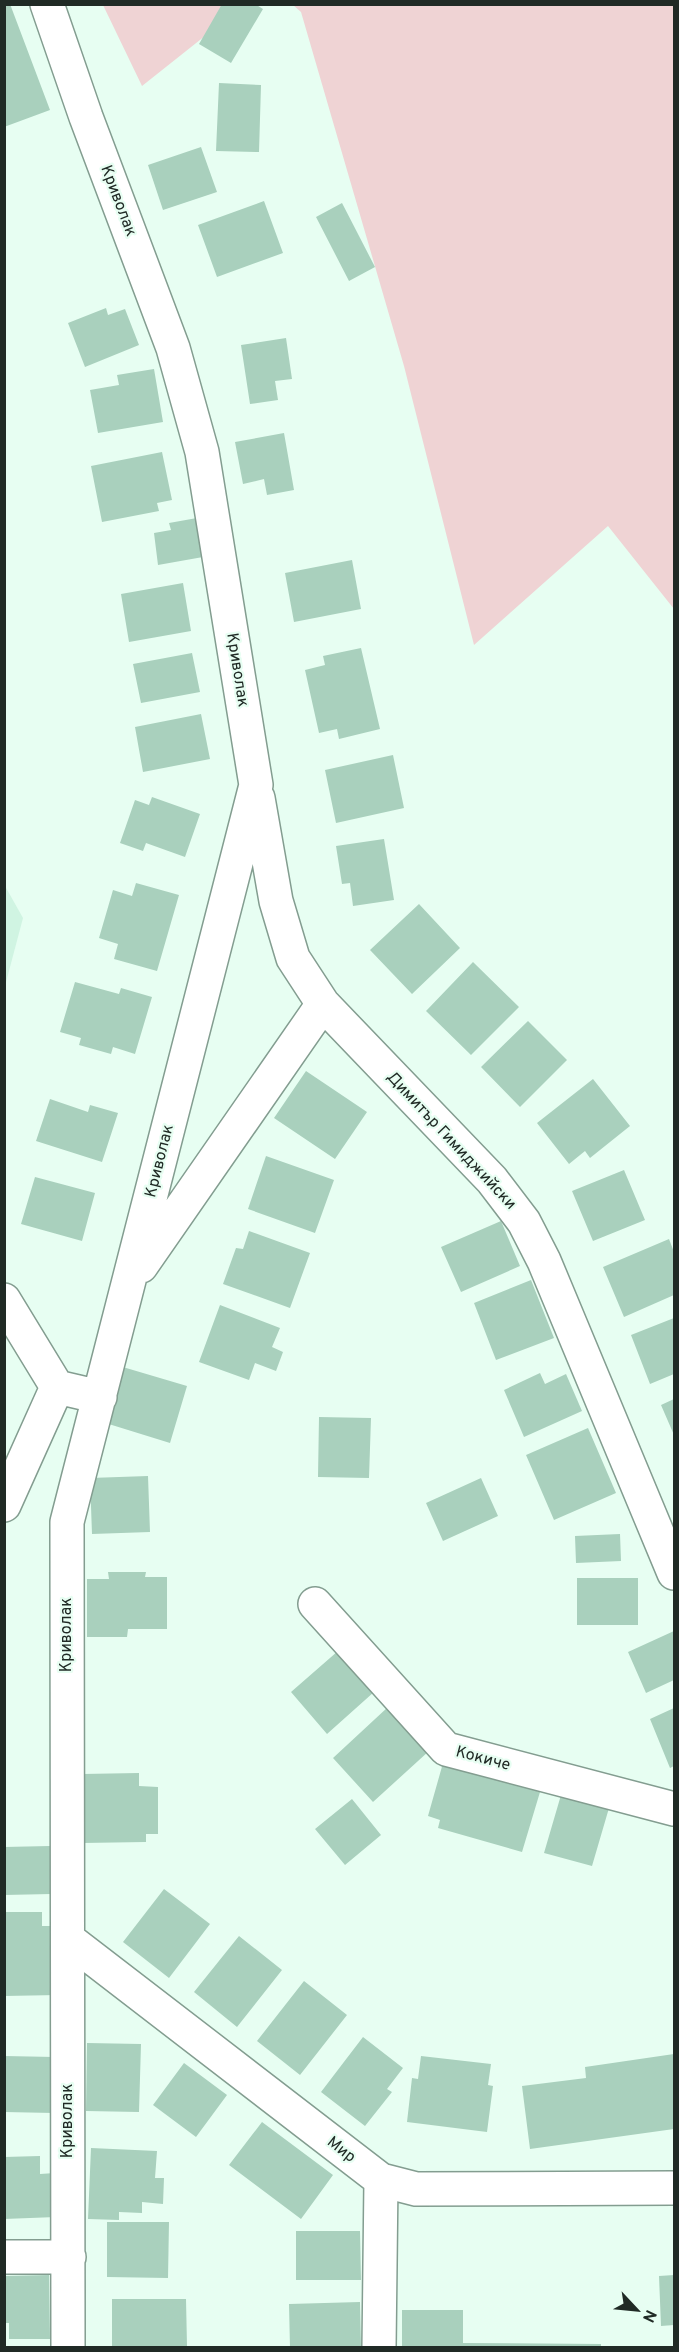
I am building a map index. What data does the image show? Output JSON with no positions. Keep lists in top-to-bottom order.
{
  "streets": {
    "street": [
      "Криволак",
      "Димитър Гимиджийски",
      "Кокиче",
      "Мир"
    ]
  },
  "crossings": [
    ["Криволак", "Димитър Гимиджийски"],
    ["Криволак", "Мир"]
  ],
  "north": "bottom right"
}
